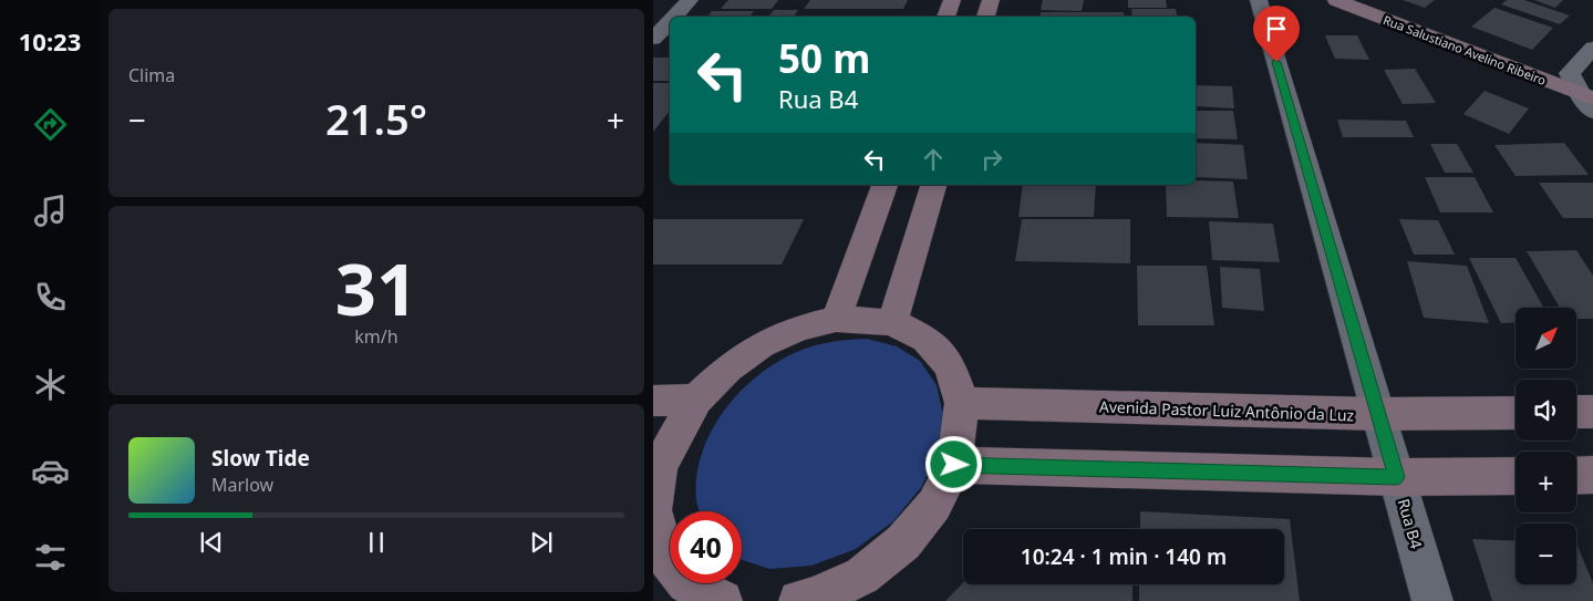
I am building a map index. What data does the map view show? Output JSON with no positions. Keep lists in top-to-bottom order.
{
  "streets": {
    "street": ["Rua Salustiano Avelino Ribeiro", "Avenida Pastor Luiz Antônio da Luz", "Rua B4"]
  },
  "crossings": [
    ["Avenida Pastor Luiz Antônio da Luz", "Rua B4"]
  ],
  "north": "top right",
  "page": {
    "tabs": "10:23",
    "tile": [
      "Clima",
      ["31", "km/h"]
    ],
    "turn": ["50 m", "Rua B4"],
    "heat": ["−", "21.5°", "+"],
    "map_buttons": ["+", "−"],
    "song": ["Slow Tide", "Marlow"],
    "limit": "40",
    "trip": "10:24 · 1 min · 140 m"
  }
}
